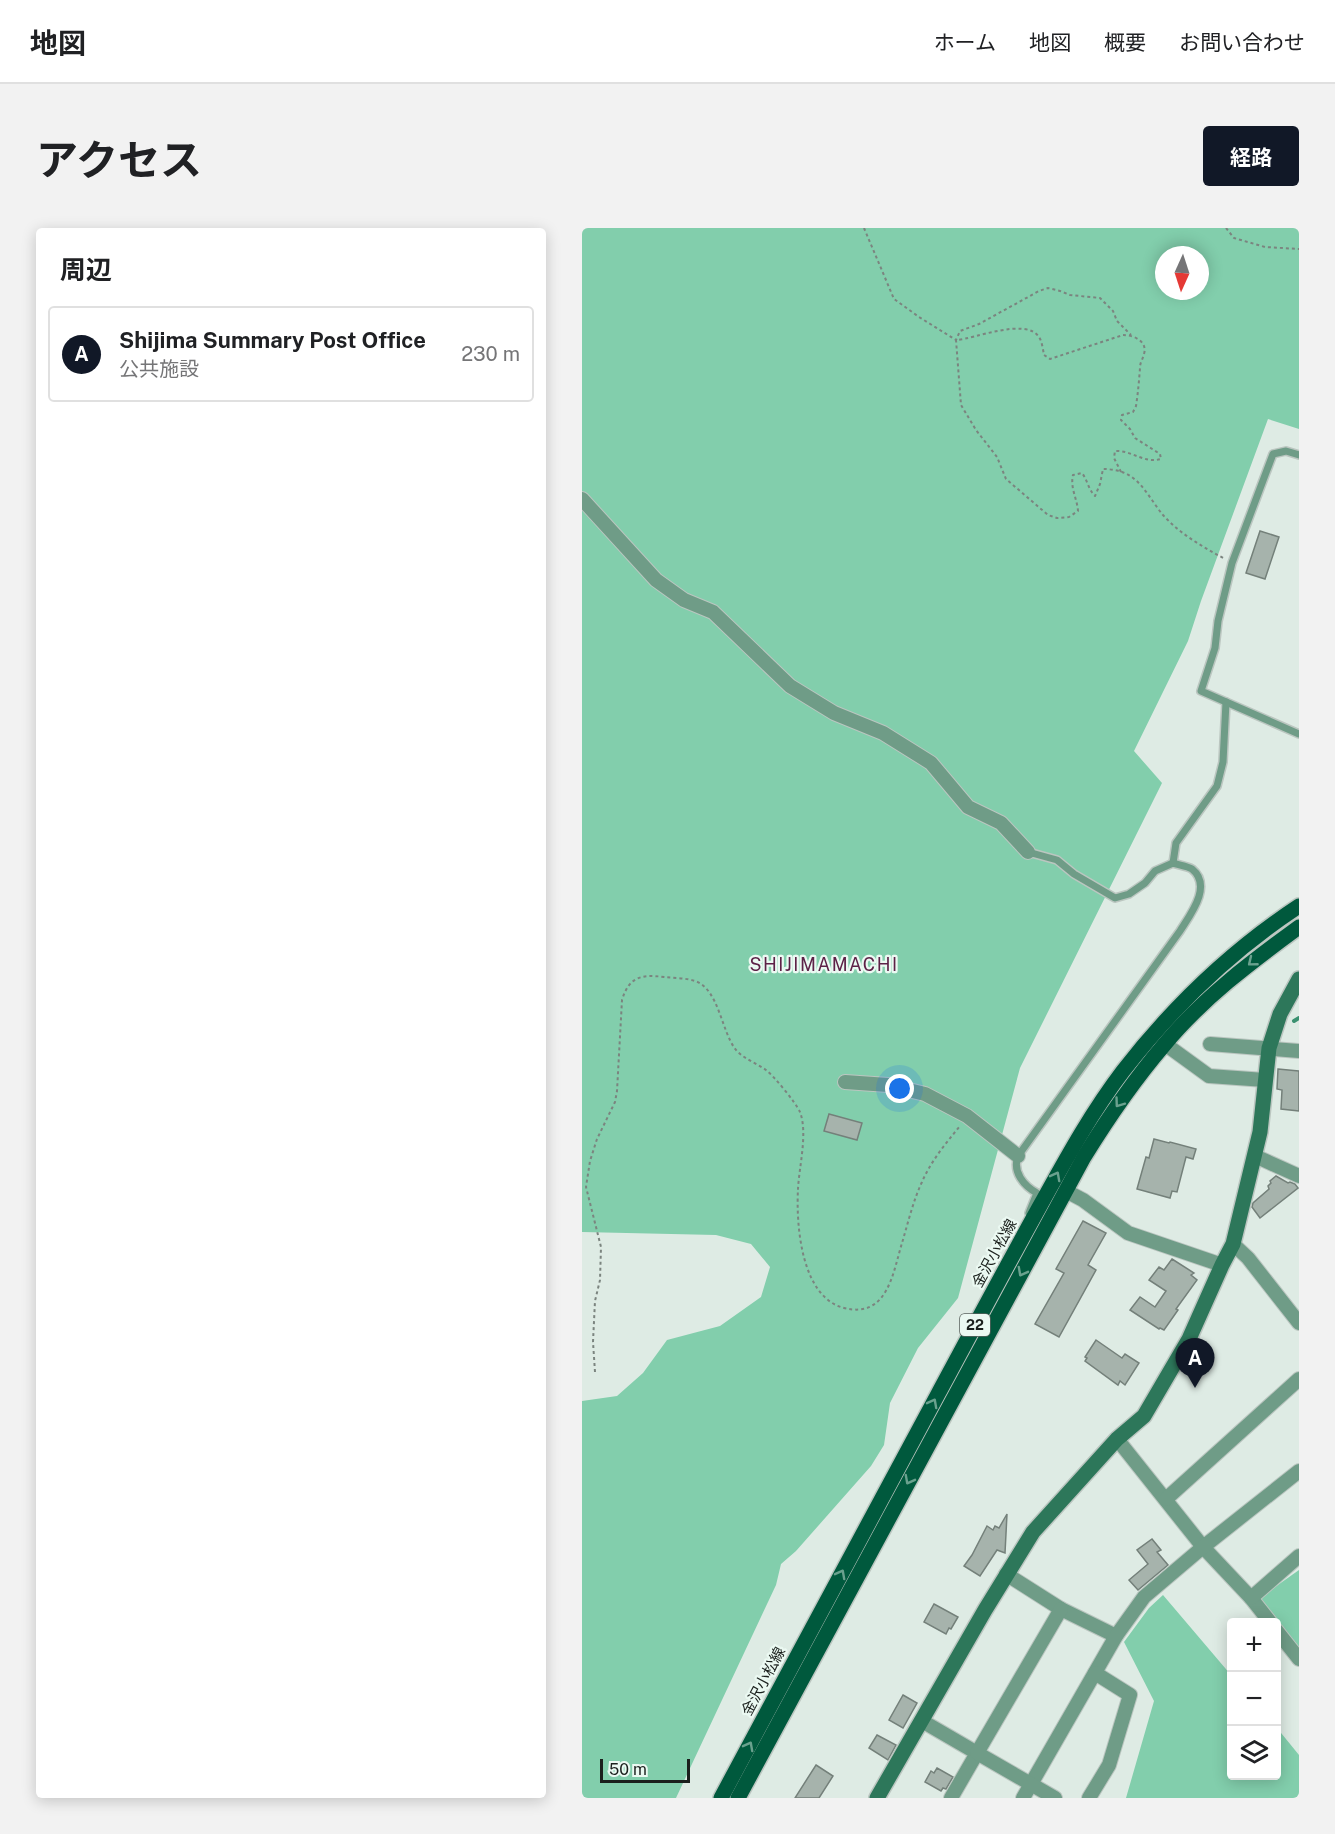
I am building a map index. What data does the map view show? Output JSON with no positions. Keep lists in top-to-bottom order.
{
  "streets": {
    "main road": ["金沢小松線", "22"]
  },
  "districts": ["SHIJIMAMACHI"],
  "scale_bar": "50 m",
  "north": "bottom",
  "page": {
    "header": "地図",
    "nav": [
      "ホーム",
      "地図",
      "概要",
      "お問い合わせ"
    ],
    "title": "アクセス",
    "buttons": "経路",
    "heading": "周辺",
    "list": [
      {
        "mark": "A",
        "name": "Shijima Summary Post Office",
        "note": "公共施設",
        "value": "230 m"
      }
    ],
    "pins": "A",
    "map_buttons": ["+", "−"],
    "scale": "50 m"
  }
}
